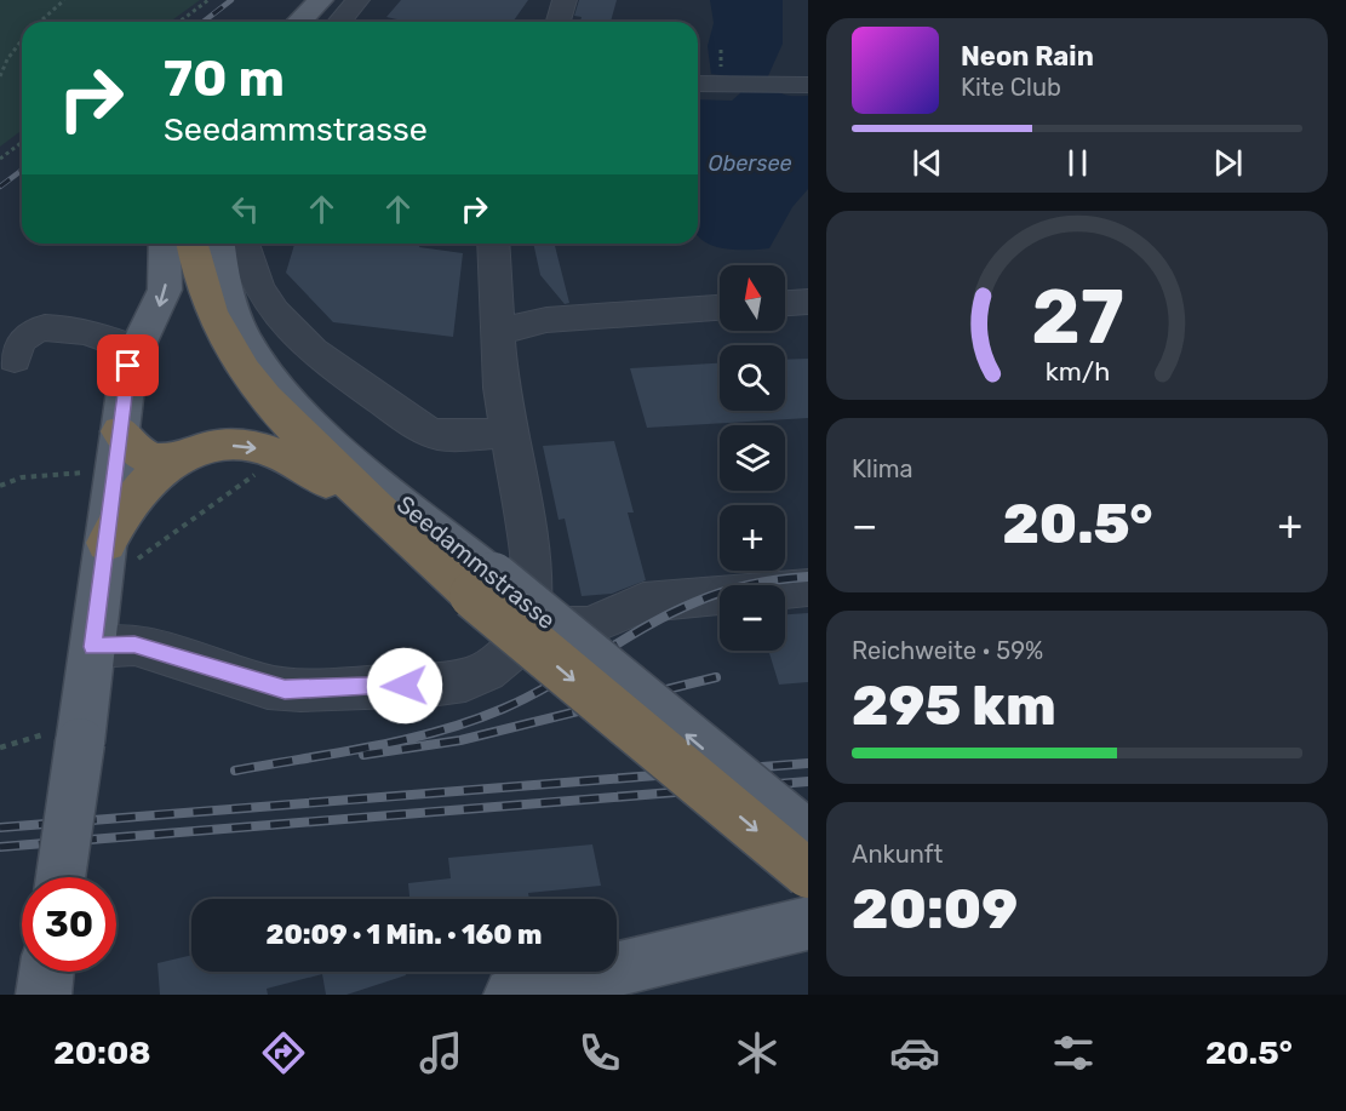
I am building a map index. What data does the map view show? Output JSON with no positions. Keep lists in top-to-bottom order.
{
  "streets": {
    "main road": ["Seedammstrasse"]
  },
  "one_way": ["Seedammstrasse"],
  "water": ["Obersee"],
  "north": "top",
  "page": {
    "turn": ["70 m", "Seedammstrasse"],
    "song": ["Neon Rain", "Kite Club"],
    "map_buttons": ["+", "−"],
    "tile": [
      "Klima",
      ["Reichweite · 59%", "295 km"],
      ["Ankunft", "20:09"]
    ],
    "heat": ["−", "20.5°", "+"],
    "limit": "30",
    "trip": "20:09 · 1 Min. · 160 m",
    "tabs": ["20:08", "20.5°"],
    "gauge": ["27", "km/h"]
  }
}
